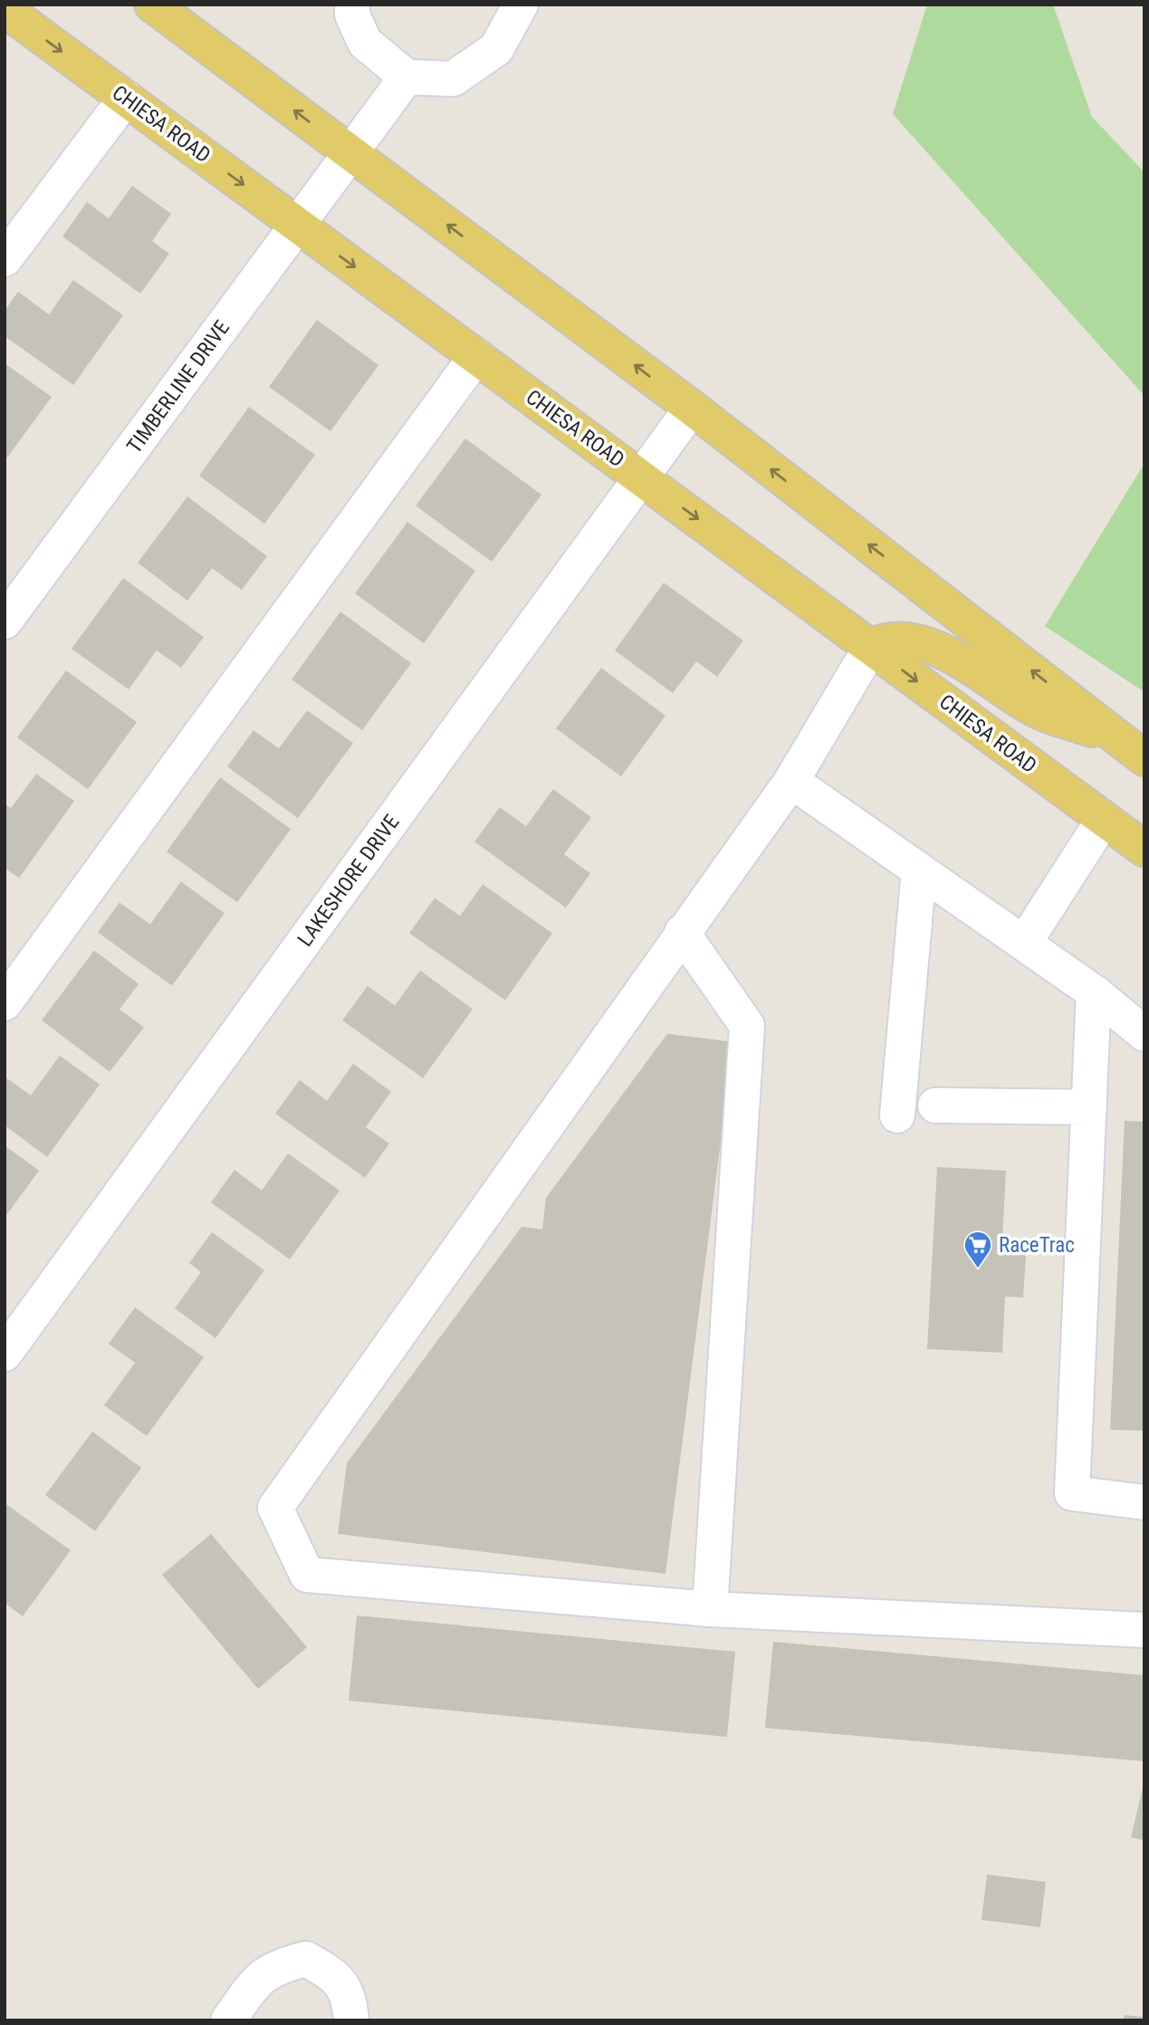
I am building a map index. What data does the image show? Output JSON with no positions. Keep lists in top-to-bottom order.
{
  "streets": {
    "main road": ["CHIESA ROAD"],
    "street": ["TIMBERLINE DRIVE", "LAKESHORE DRIVE"]
  },
  "crossings": [
    ["CHIESA ROAD", "TIMBERLINE DRIVE"],
    ["CHIESA ROAD", "LAKESHORE DRIVE"]
  ],
  "places": {
    "supermarket": ["RaceTrac"]
  }
}
